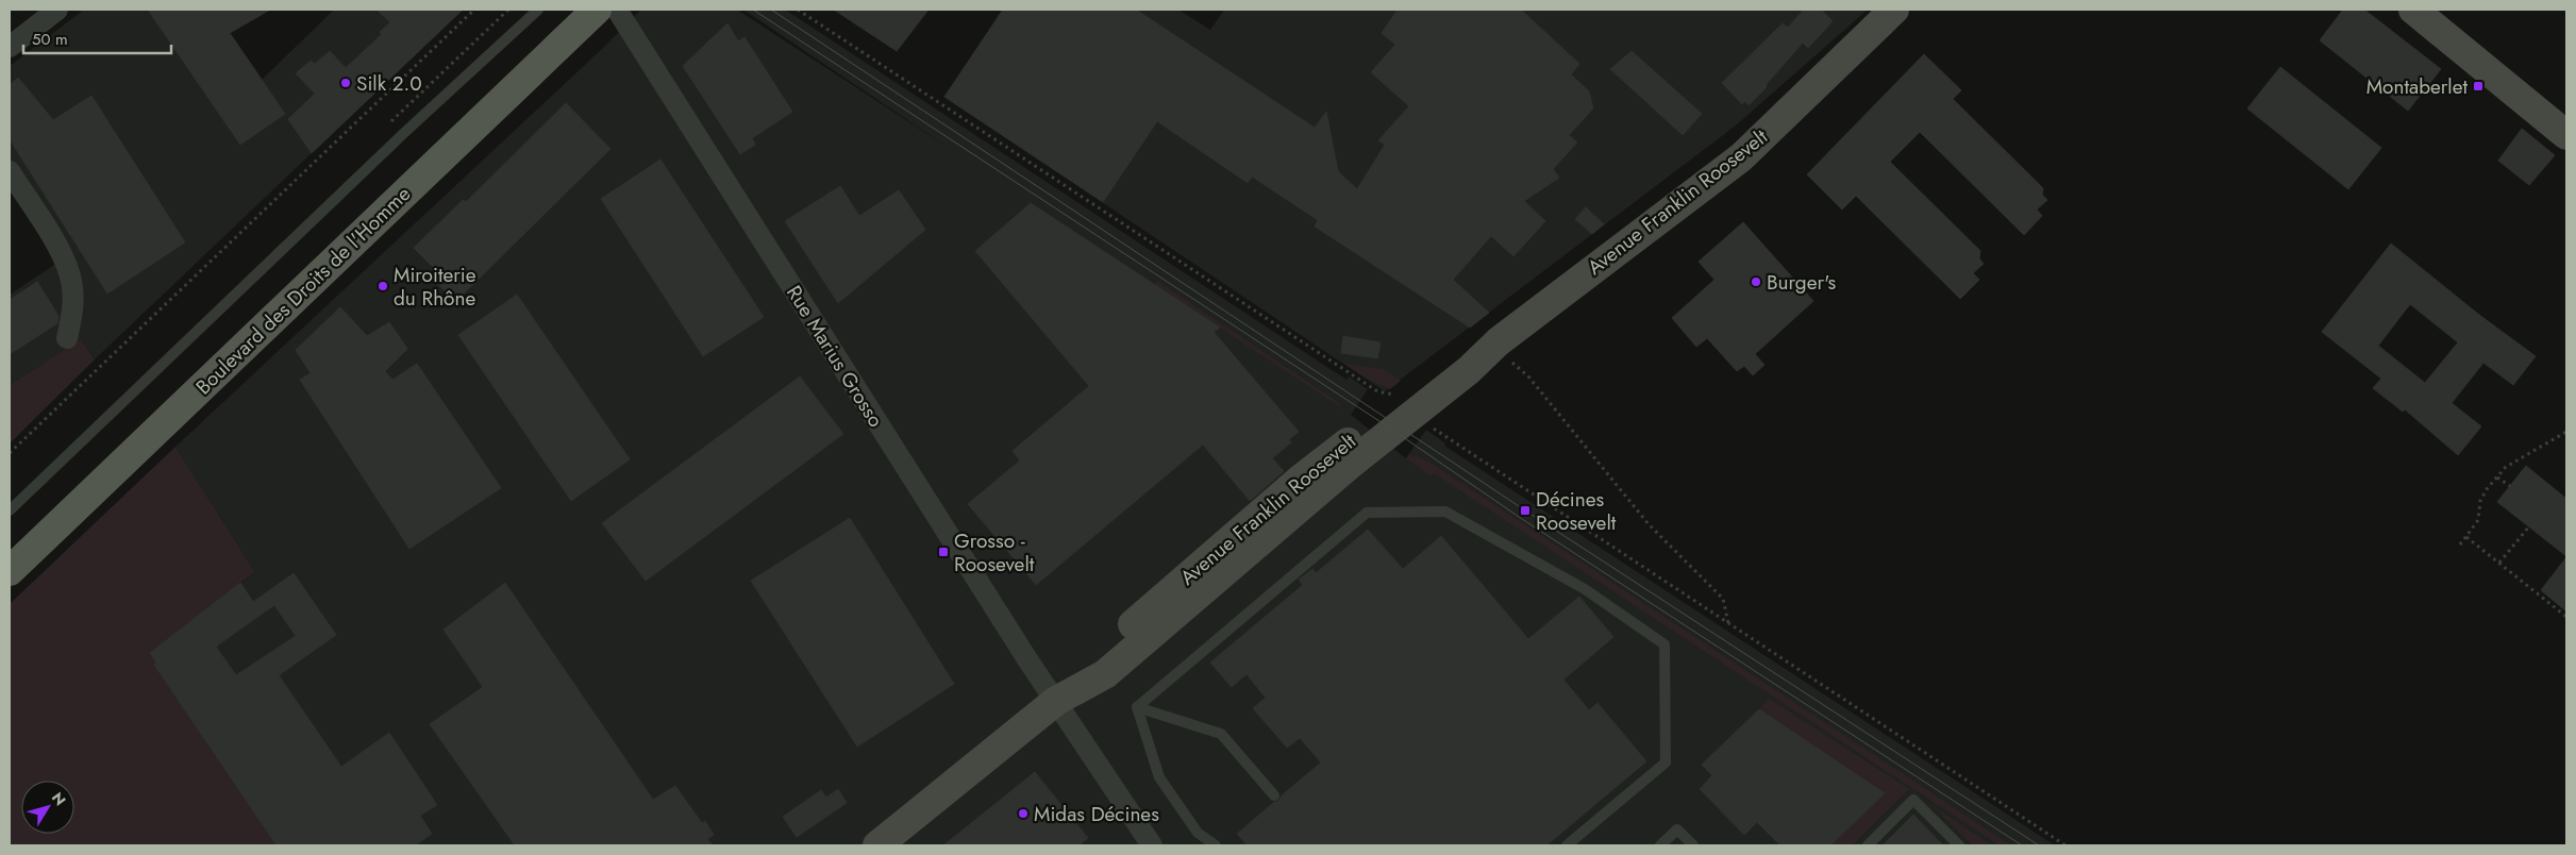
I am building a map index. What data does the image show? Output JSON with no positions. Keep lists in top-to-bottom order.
{
  "streets": {
    "main road": ["Boulevard des Droits de l'Homme"],
    "street": ["Avenue Franklin Roosevelt", "Rue Marius Grosso"]
  },
  "crossings": [
    ["Avenue Franklin Roosevelt", "Rue Marius Grosso"]
  ],
  "places": {
    "other": [
      "Silk 2.0",
      "Burger's",
      "Miroiterie du Rhône",
      "Midas Décines"
    ],
    "transit": ["Montaberlet", "Décines Roosevelt", "Grosso - Roosevelt"]
  },
  "scale_bar": "50 m",
  "north": "top right"
}
